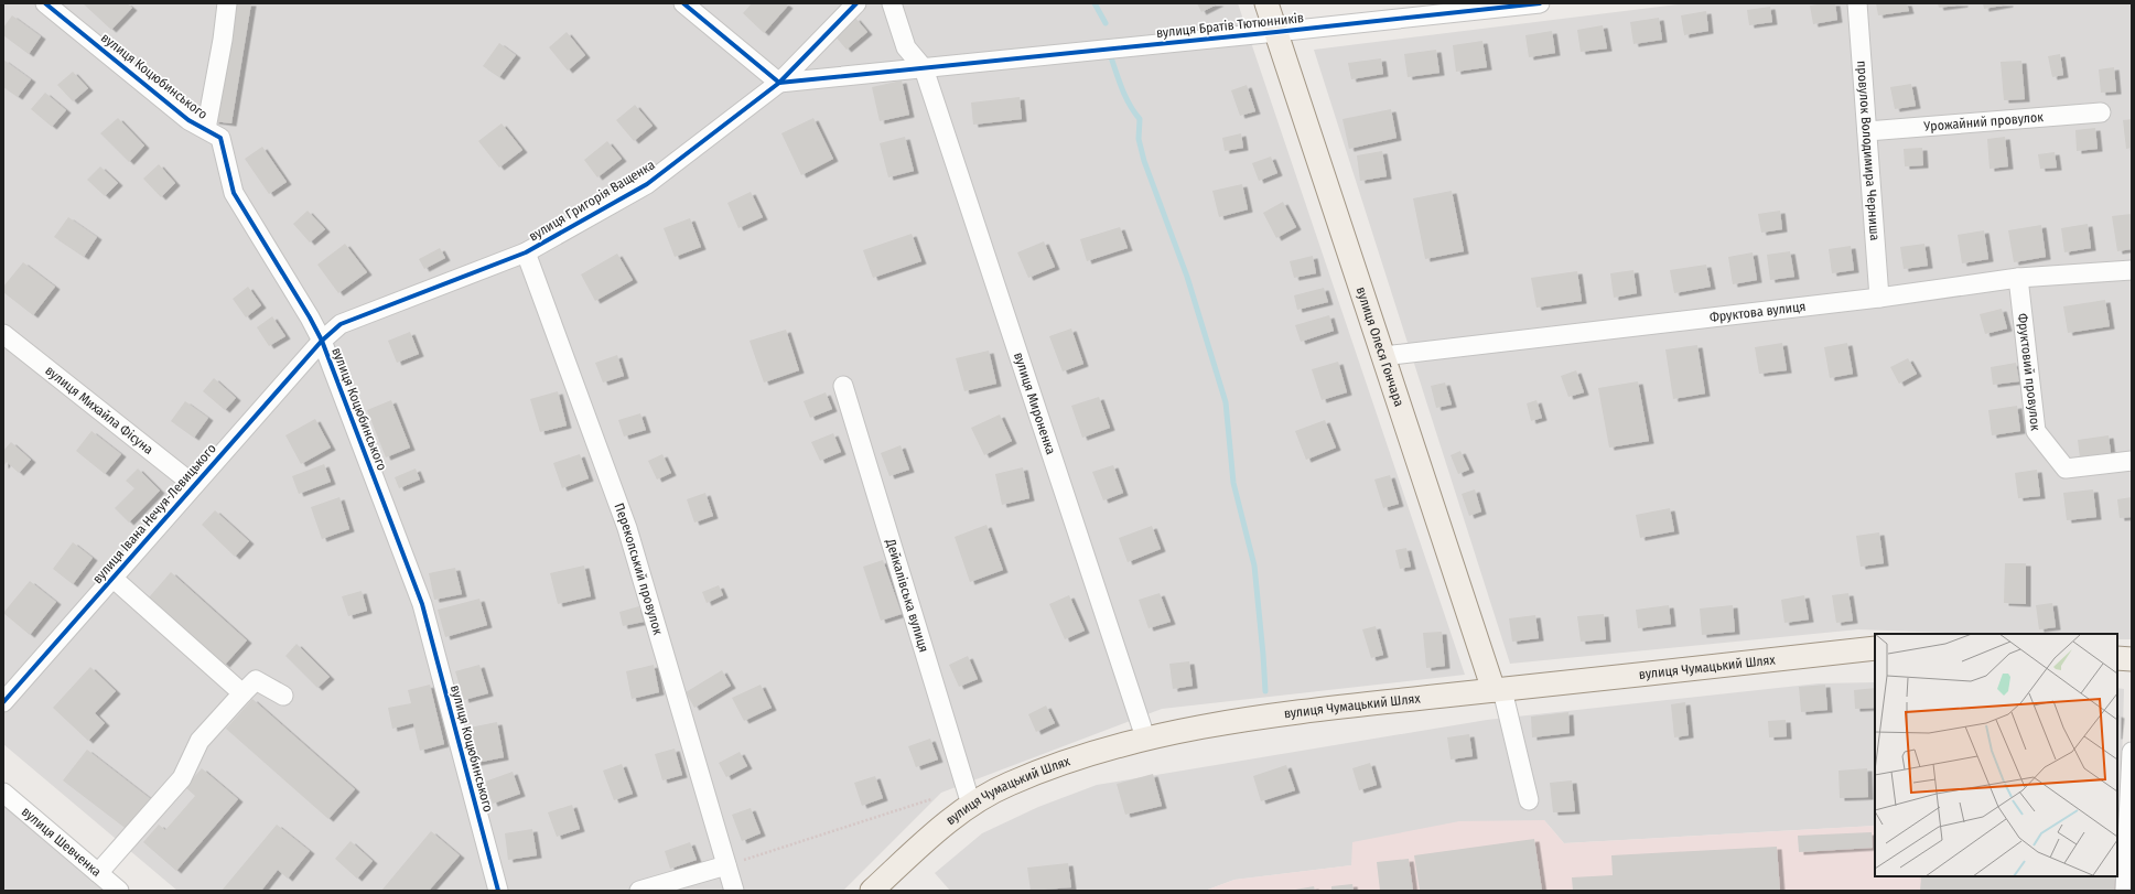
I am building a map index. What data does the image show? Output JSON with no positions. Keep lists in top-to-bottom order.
{
  "streets": {
    "main road": ["вулиця Олеся Гончара", "вулиця Чумацький Шлях"],
    "street": [
      "вулиця Братів Тютюнників",
      "вулиця Коцюбинського",
      "Урожайний провулок",
      "провулок Володимира Черниша",
      "вулиця Григорія Ващенка",
      "Фруктова вулиця",
      "Фруктовий провулок",
      "вулиця Мироненка",
      "вулиця Михайла Фісуна",
      "вулиця Івана Нечуя-Левицького",
      "Перекопський провулок",
      "Дейкалівська вулиця",
      "вулиця Шевченка"
    ]
  },
  "crossings": [
    ["вулиця Братів Тютюнників", "вулиця Григорія Ващенка"],
    ["вулиця Братів Тютюнників", "вулиця Олеся Гончара"],
    ["вулиця Братів Тютюнників", "вулиця Мироненка"],
    ["вулиця Коцюбинського", "вулиця Григорія Ващенка"],
    ["вулиця Коцюбинського", "вулиця Івана Нечуя-Левицького"],
    ["Урожайний провулок", "провулок Володимира Черниша"],
    ["провулок Володимира Черниша", "Фруктова вулиця"],
    ["вулиця Григорія Ващенка", "вулиця Івана Нечуя-Левицького"],
    ["вулиця Григорія Ващенка", "Перекопський провулок"],
    ["Фруктова вулиця", "вулиця Олеся Гончара"],
    ["Фруктова вулиця", "Фруктовий провулок"],
    ["вулиця Олеся Гончара", "вулиця Чумацький Шлях"],
    ["вулиця Мироненка", "вулиця Чумацький Шлях"],
    ["вулиця Михайла Фісуна", "вулиця Івана Нечуя-Левицького"],
    ["Дейкалівська вулиця", "вулиця Чумацький Шлях"]
  ]
}
